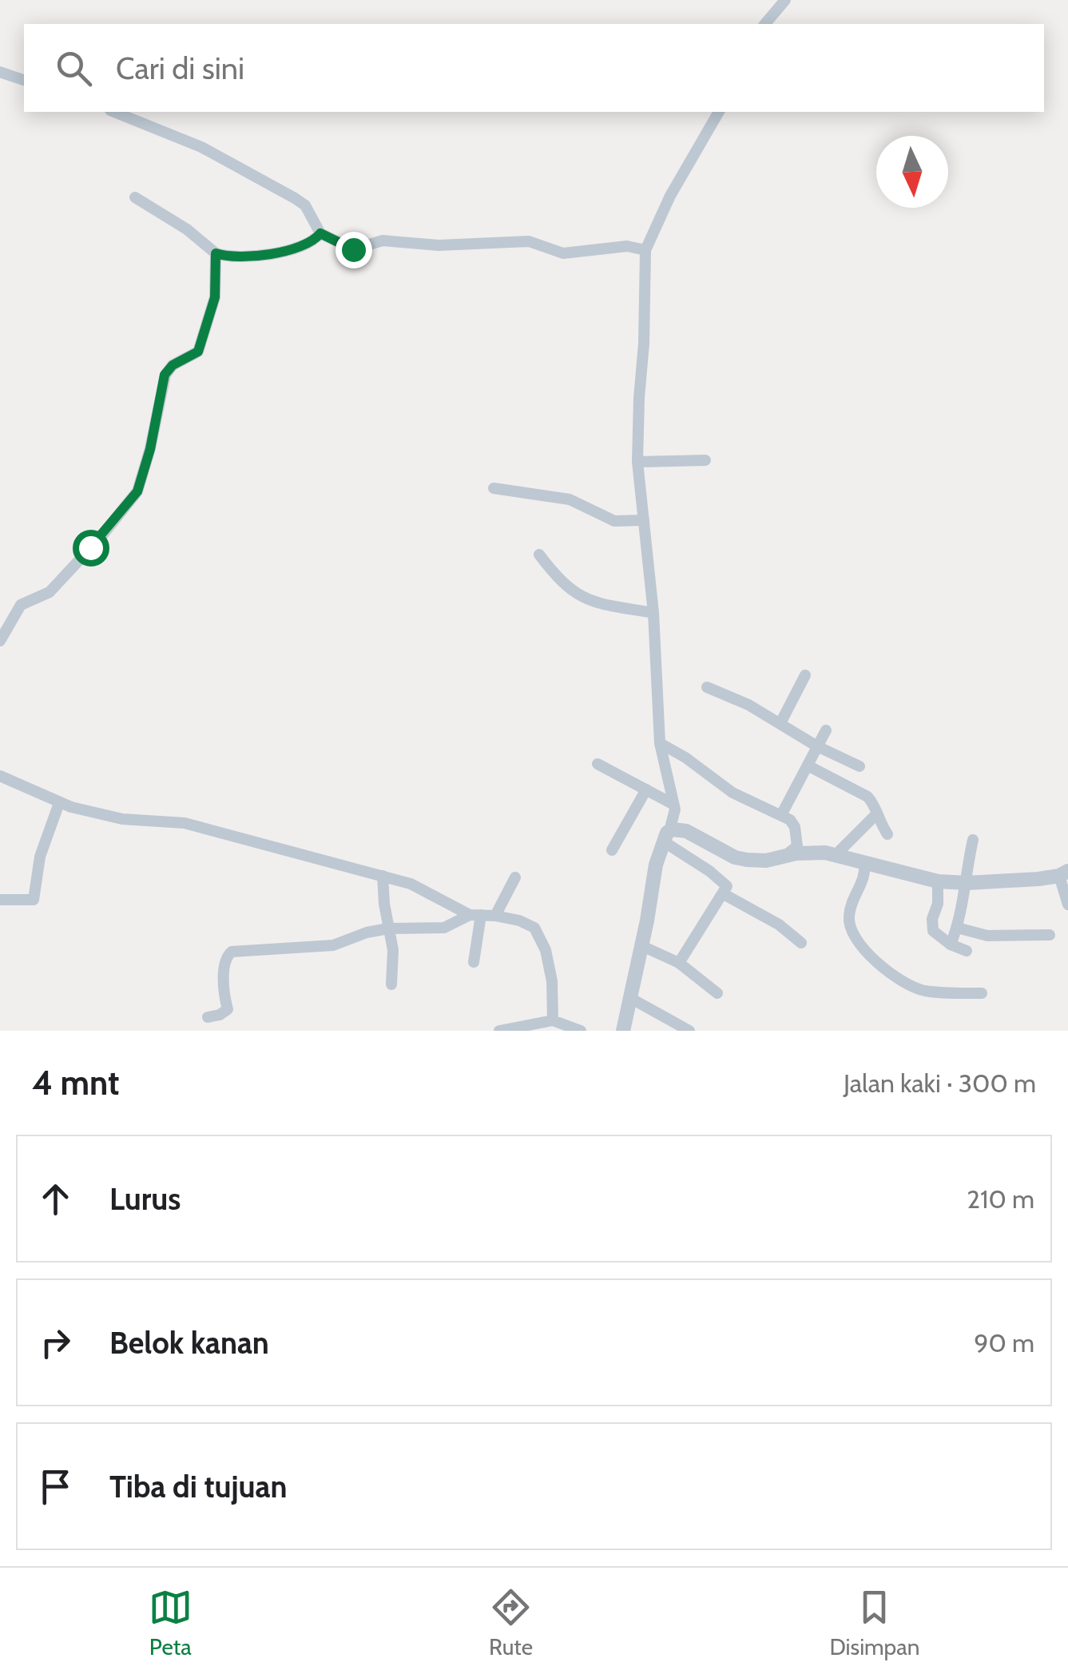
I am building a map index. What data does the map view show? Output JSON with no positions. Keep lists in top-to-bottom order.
{
  "north": "bottom",
  "page": {
    "search": "Cari di sini",
    "heading": ["4 mnt", "Jalan kaki · 300 m"],
    "list": [
      ["Lurus", "210 m"],
      ["Belok kanan", "90 m"],
      "Tiba di tujuan"
    ],
    "nav": ["Peta", "Rute", "Disimpan"]
  }
}
